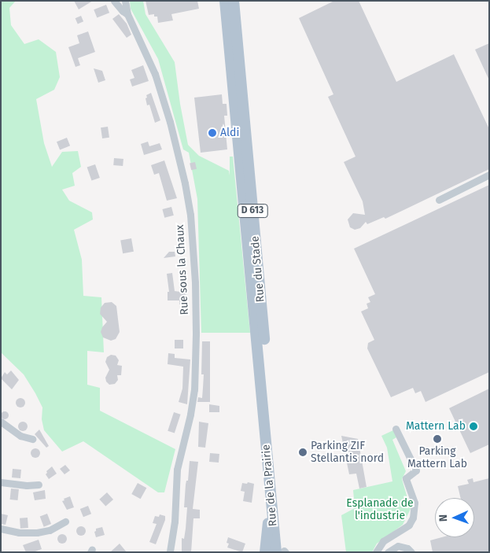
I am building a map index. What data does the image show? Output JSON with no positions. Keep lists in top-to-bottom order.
{
  "streets": {
    "main road": ["D 613", "Rue du Stade", "Rue de la Prairie"],
    "street": ["Rue sous la Chaux"]
  },
  "crossings": [
    ["Rue du Stade", "Rue de la Prairie"]
  ],
  "parks": ["Esplanade de l'industrie"],
  "places": [
    "Aldi",
    "Mattern Lab",
    "Parking Mattern Lab",
    "Parking ZIF Stellantis nord"
  ],
  "north": "left"
}
